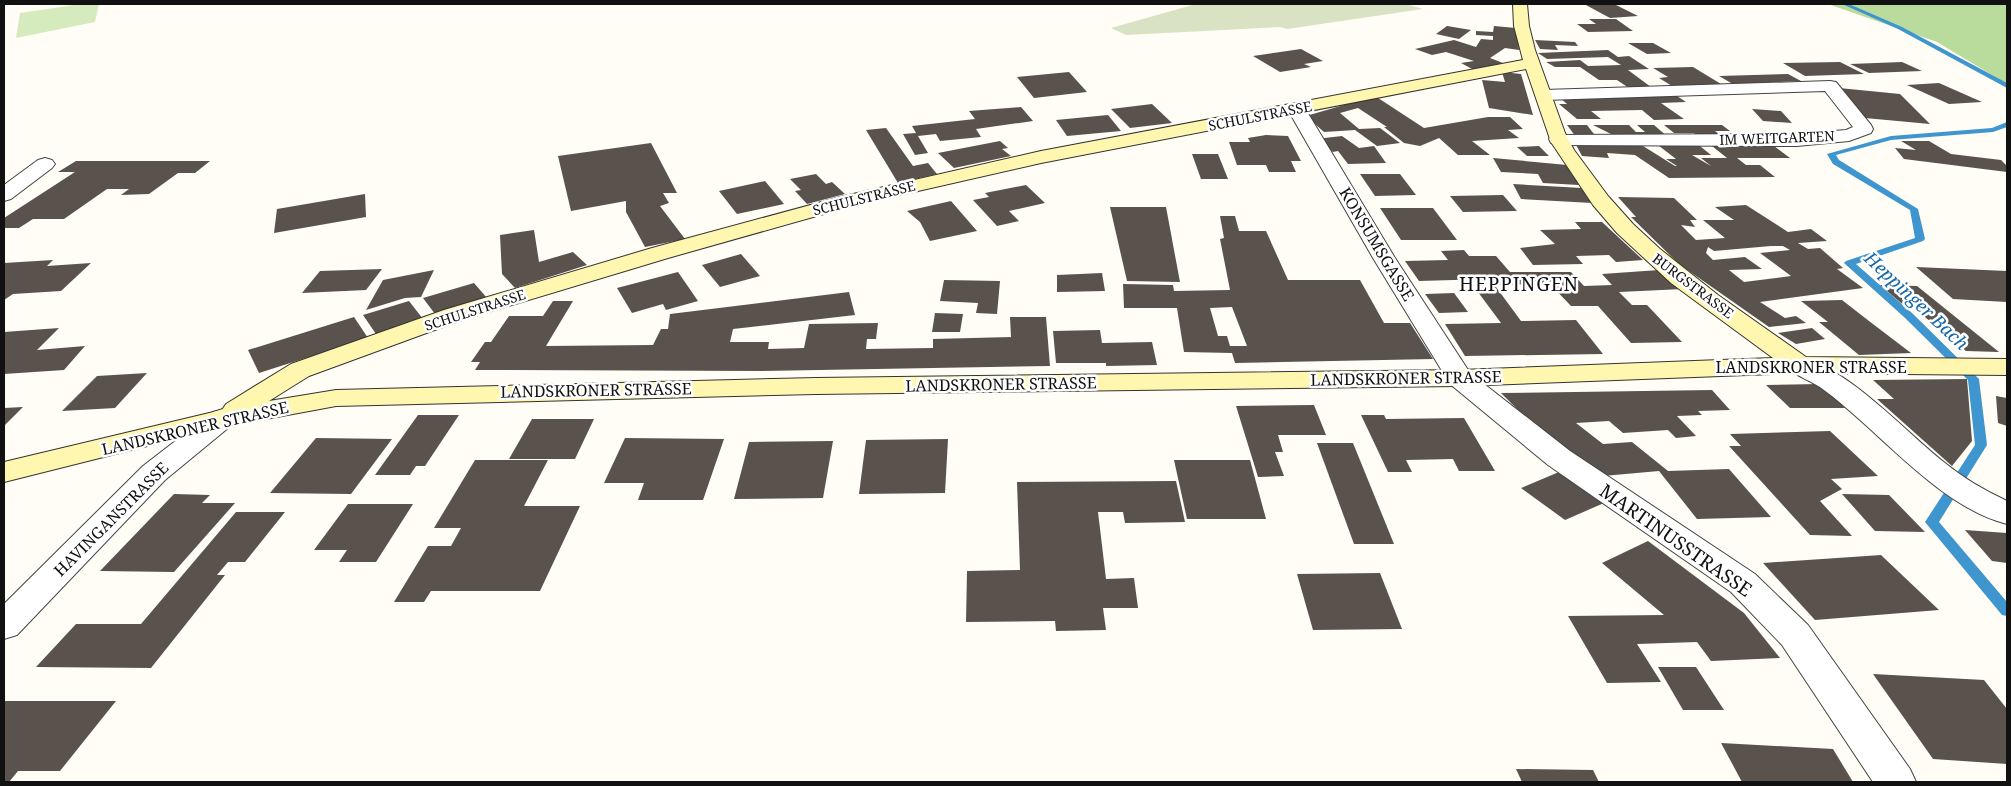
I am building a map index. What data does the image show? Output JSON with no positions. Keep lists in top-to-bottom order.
{
  "streets": {
    "main road": ["SCHULSTRASSE", "BURGSTRASSE", "LANDSKRONER STRASSE"],
    "street": [
      "IM WEITGARTEN",
      "KONSUMSGASSE",
      "HAVINGANSTRASSE",
      "MARTINUSSTRASSE"
    ]
  },
  "crossings": [
    ["SCHULSTRASSE", "KONSUMSGASSE"],
    ["SCHULSTRASSE", "BURGSTRASSE"],
    ["SCHULSTRASSE", "LANDSKRONER STRASSE"],
    ["SCHULSTRASSE", "HAVINGANSTRASSE"],
    ["IM WEITGARTEN", "BURGSTRASSE"],
    ["KONSUMSGASSE", "LANDSKRONER STRASSE"],
    ["KONSUMSGASSE", "MARTINUSSTRASSE"],
    ["BURGSTRASSE", "LANDSKRONER STRASSE"],
    ["LANDSKRONER STRASSE", "HAVINGANSTRASSE"],
    ["LANDSKRONER STRASSE", "MARTINUSSTRASSE"]
  ],
  "districts": ["HEPPINGEN"],
  "water": ["Heppinger Bach"]
}
